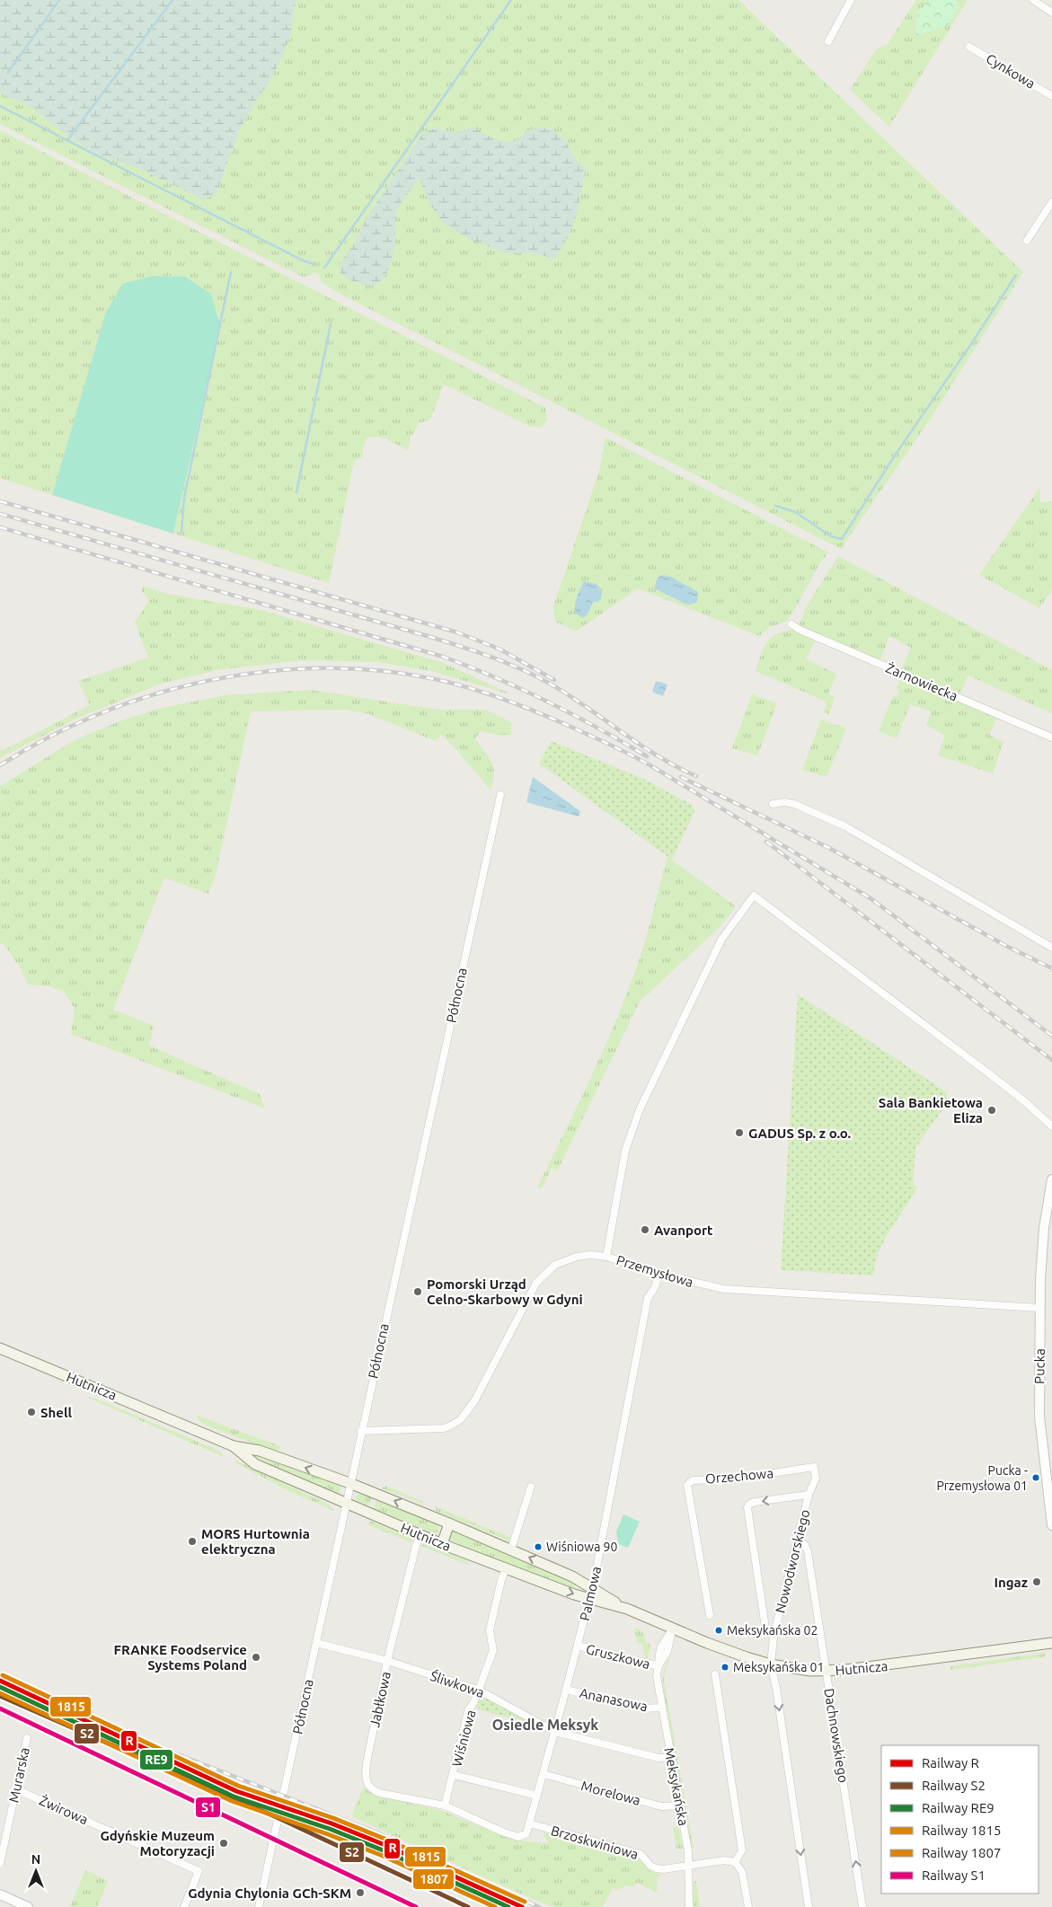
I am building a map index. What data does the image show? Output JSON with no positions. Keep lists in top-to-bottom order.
{
  "streets": {
    "main road": ["Hutnicza"],
    "street": [
      "Cynkowa",
      "Żarnowiecka",
      "Północna",
      "Przemysłowa",
      "Pucka",
      "Orzechowa",
      "Nowodworskiego",
      "Palmowa",
      "Gruszkowa",
      "Śliwkowa",
      "Jabłkowa",
      "Ananasowa",
      "Dachnowskiego",
      "Wiśniowa",
      "Murarska",
      "Meksykańska",
      "Morelowa",
      "Żwirowa",
      "Brzoskwiniowa"
    ]
  },
  "crossings": [
    ["Północna", "Przemysłowa"],
    ["Północna", "Hutnicza"],
    ["Północna", "Śliwkowa"],
    ["Przemysłowa", "Pucka"],
    ["Przemysłowa", "Palmowa"],
    ["Hutnicza", "Nowodworskiego"],
    ["Hutnicza", "Palmowa"],
    ["Hutnicza", "Jabłkowa"],
    ["Hutnicza", "Dachnowskiego"],
    ["Hutnicza", "Wiśniowa"],
    ["Hutnicza", "Meksykańska"],
    ["Orzechowa", "Nowodworskiego"],
    ["Nowodworskiego", "Dachnowskiego"],
    ["Palmowa", "Gruszkowa"],
    ["Palmowa", "Śliwkowa"],
    ["Palmowa", "Jabłkowa"],
    ["Palmowa", "Ananasowa"],
    ["Palmowa", "Wiśniowa"],
    ["Palmowa", "Morelowa"],
    ["Palmowa", "Brzoskwiniowa"],
    ["Gruszkowa", "Meksykańska"],
    ["Śliwkowa", "Jabłkowa"],
    ["Śliwkowa", "Wiśniowa"],
    ["Śliwkowa", "Meksykańska"],
    ["Jabłkowa", "Wiśniowa"],
    ["Ananasowa", "Meksykańska"],
    ["Murarska", "Żwirowa"],
    ["Meksykańska", "Morelowa"],
    ["Meksykańska", "Brzoskwiniowa"]
  ],
  "one_way": ["Dachnowskiego"],
  "districts": ["Osiedle Meksyk"],
  "places": [
    "Sala Bankietowa Eliza",
    "GADUS Sp. z o.o.",
    "Avanport",
    "Pomorski Urząd Celno-Skarbowy w Gdyni",
    "Shell",
    "Pucka - Przemysłowa 01",
    "MORS Hurtownia elektryczna",
    "Wiśniowa 90",
    "Ingaz",
    "Meksykańska 02",
    "FRANKE Foodservice Systems Poland",
    "Meksykańska 01",
    "Gdyńskie Muzeum Motoryzacji",
    "Gdynia Chylonia GCh-SKM"
  ],
  "lines": [
    "rail line 1815",
    "rail line R",
    "rail line RE9",
    "rail line 1807",
    "rail line S2",
    "rail line S1"
  ],
  "legend": [
    "Railway R",
    "Railway S2",
    "Railway RE9",
    "Railway 1815",
    "Railway 1807",
    "Railway S1"
  ],
  "north": "top"
}
